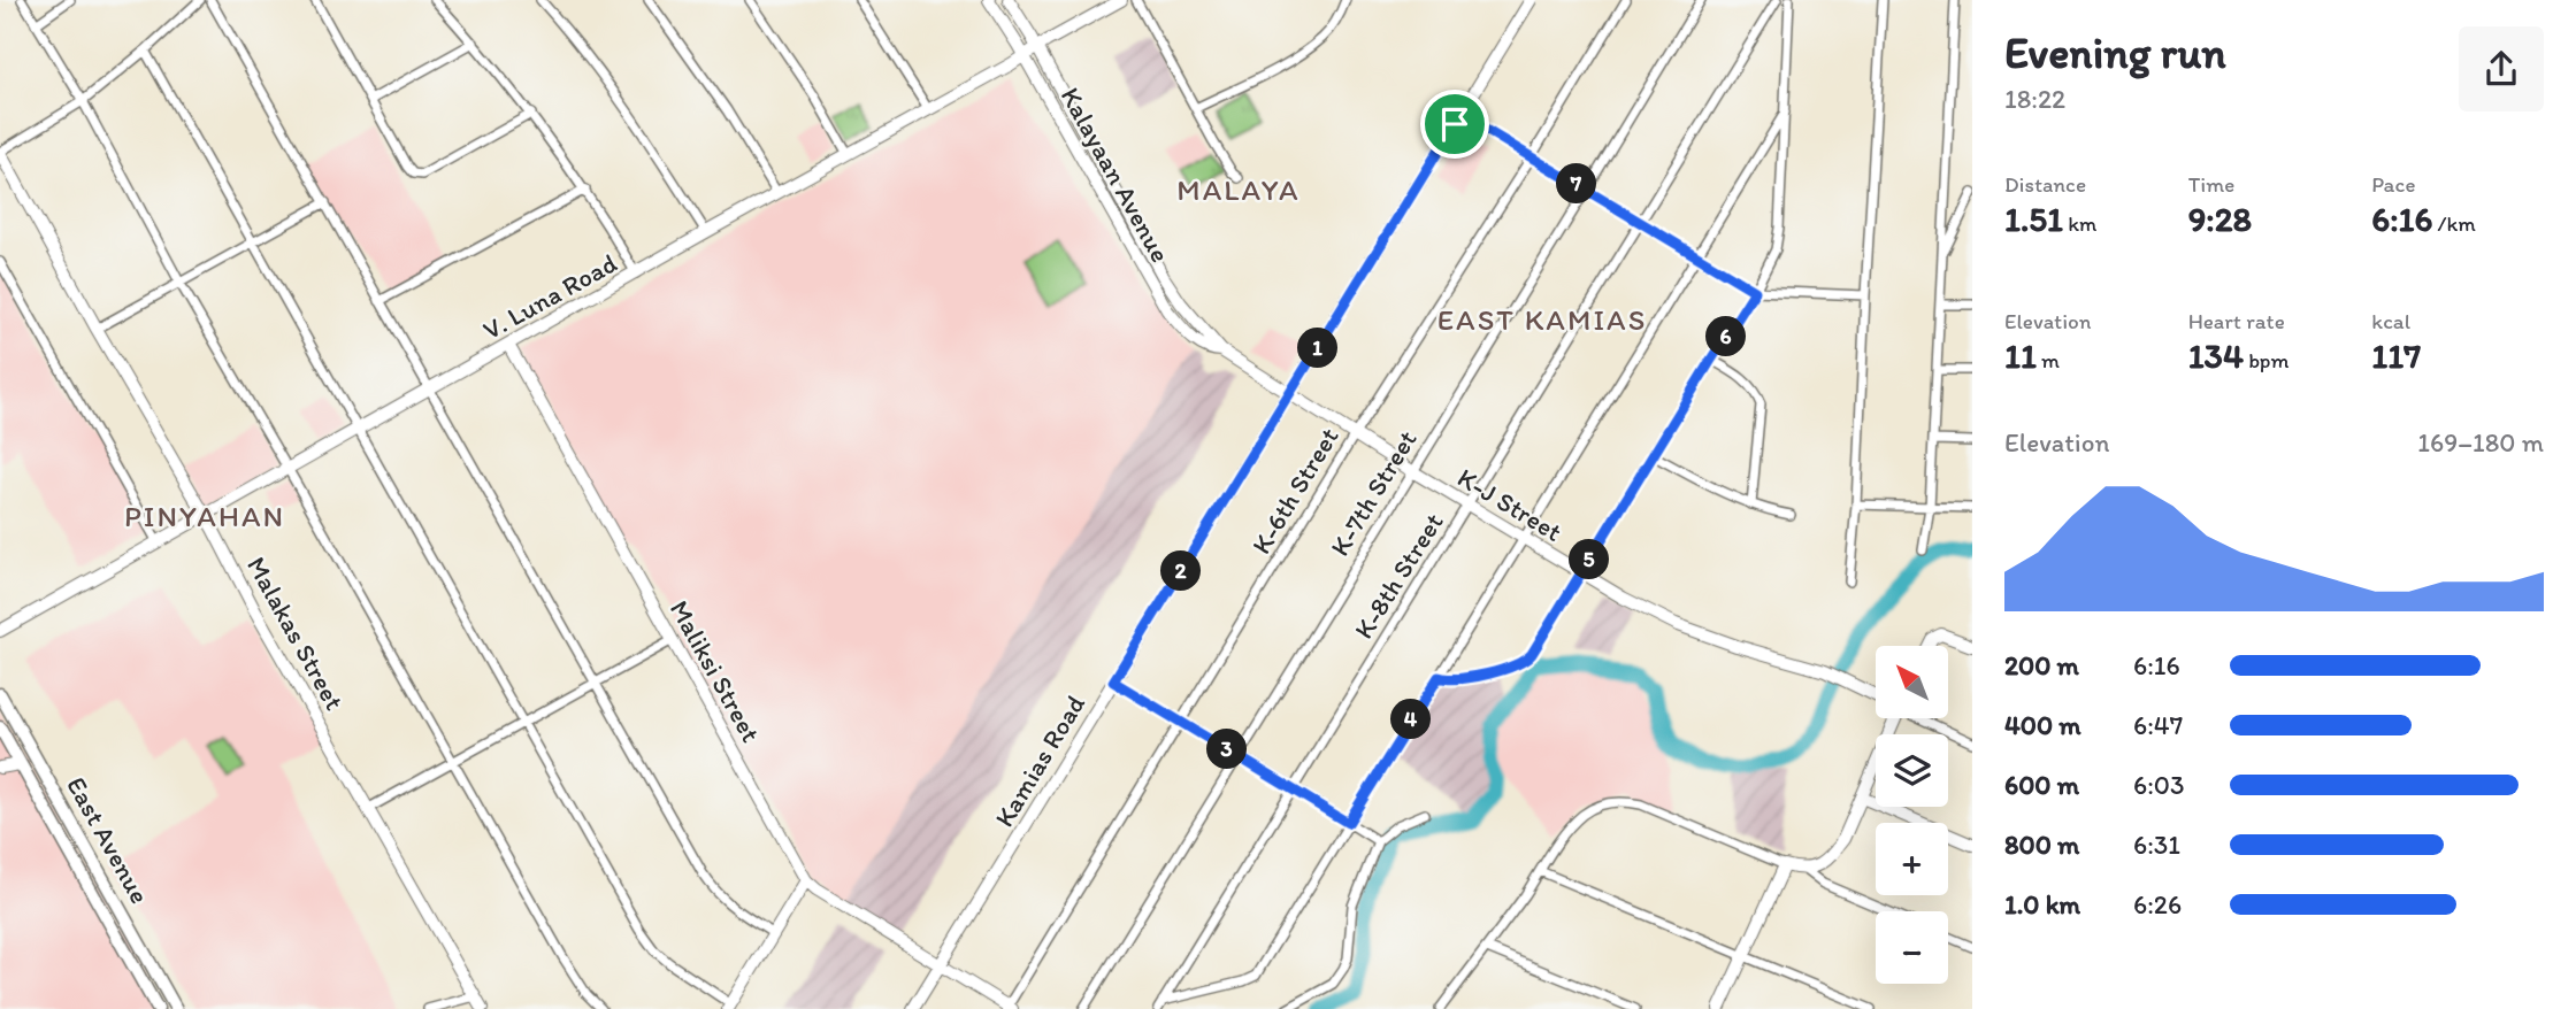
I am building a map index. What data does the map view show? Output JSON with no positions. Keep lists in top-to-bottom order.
{
  "streets": {
    "main road": [
      "Kalayaan Avenue",
      "V. Luna Road",
      "K-J Street",
      "Malakas Street",
      "Maliksi Street",
      "Kamias Road",
      "East Avenue"
    ],
    "street": ["K-6th Street", "K-7th Street", "K-8th Street"]
  },
  "crossings": [
    ["Kalayaan Avenue", "V. Luna Road"],
    ["Kalayaan Avenue", "K-J Street"],
    ["Kalayaan Avenue", "Kamias Road"],
    ["V. Luna Road", "Malakas Street"],
    ["V. Luna Road", "Maliksi Street"],
    ["K-6th Street", "K-J Street"],
    ["K-6th Street", "Maliksi Street"],
    ["K-7th Street", "K-J Street"],
    ["K-J Street", "K-8th Street"],
    ["K-J Street", "Kamias Road"],
    ["Maliksi Street", "Kamias Road"]
  ],
  "districts": ["MALAYA", "EAST KAMIAS", "PINYAHAN"],
  "north": "top left",
  "page": {
    "heading": ["Evening run", "18:22"],
    "stats": [
      ["Distance", "1.51 km"],
      ["Time", "9:28"],
      ["Pace", "6:16 /km"],
      ["Elevation", "11 m"],
      ["Heart rate", "134 bpm"],
      ["kcal", "117"]
    ],
    "pins": [
      "7",
      "6",
      "1",
      "5",
      "2",
      "4",
      "3"
    ],
    "chart": ["Elevation", "169–180 m"],
    "list": [
      {
        "name": "200 m",
        "note": "6:16"
      },
      {
        "name": "400 m",
        "note": "6:47"
      },
      {
        "name": "600 m",
        "note": "6:03"
      },
      {
        "name": "800 m",
        "note": "6:31"
      },
      {
        "name": "1.0 km",
        "note": "6:26"
      }
    ],
    "map_buttons": ["+", "−"]
  }
}
